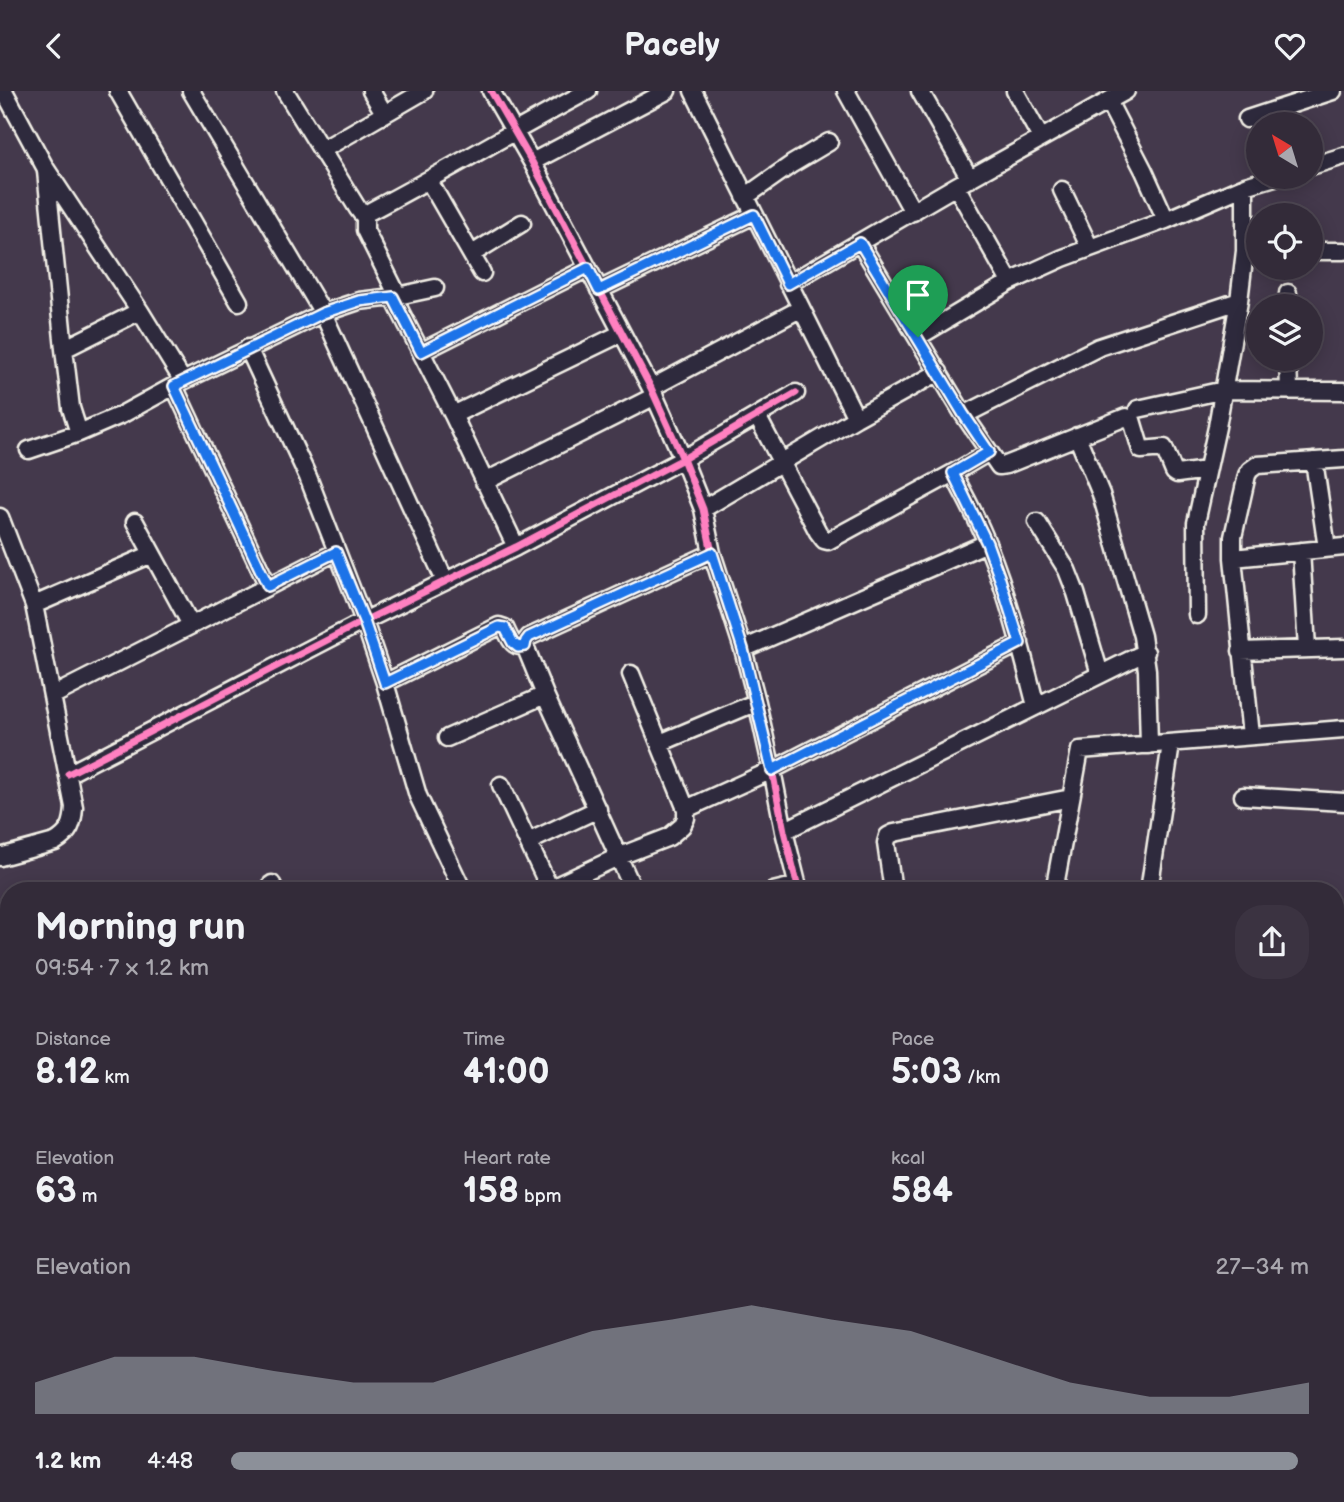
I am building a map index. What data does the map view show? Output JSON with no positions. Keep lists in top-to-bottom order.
{
  "north": "top left",
  "page": {
    "header": "Pacely",
    "heading": ["Morning run", "09:54 · 7 × 1.2 km"],
    "stats": [
      ["Distance", "8.12 km"],
      ["Time", "41:00"],
      ["Pace", "5:03 /km"],
      ["Elevation", "63 m"],
      ["Heart rate", "158 bpm"],
      ["kcal", "584"]
    ],
    "chart": ["Elevation", "27–34 m"],
    "list": [
      {
        "name": "1.2 km",
        "note": "4:48"
      }
    ]
  }
}
